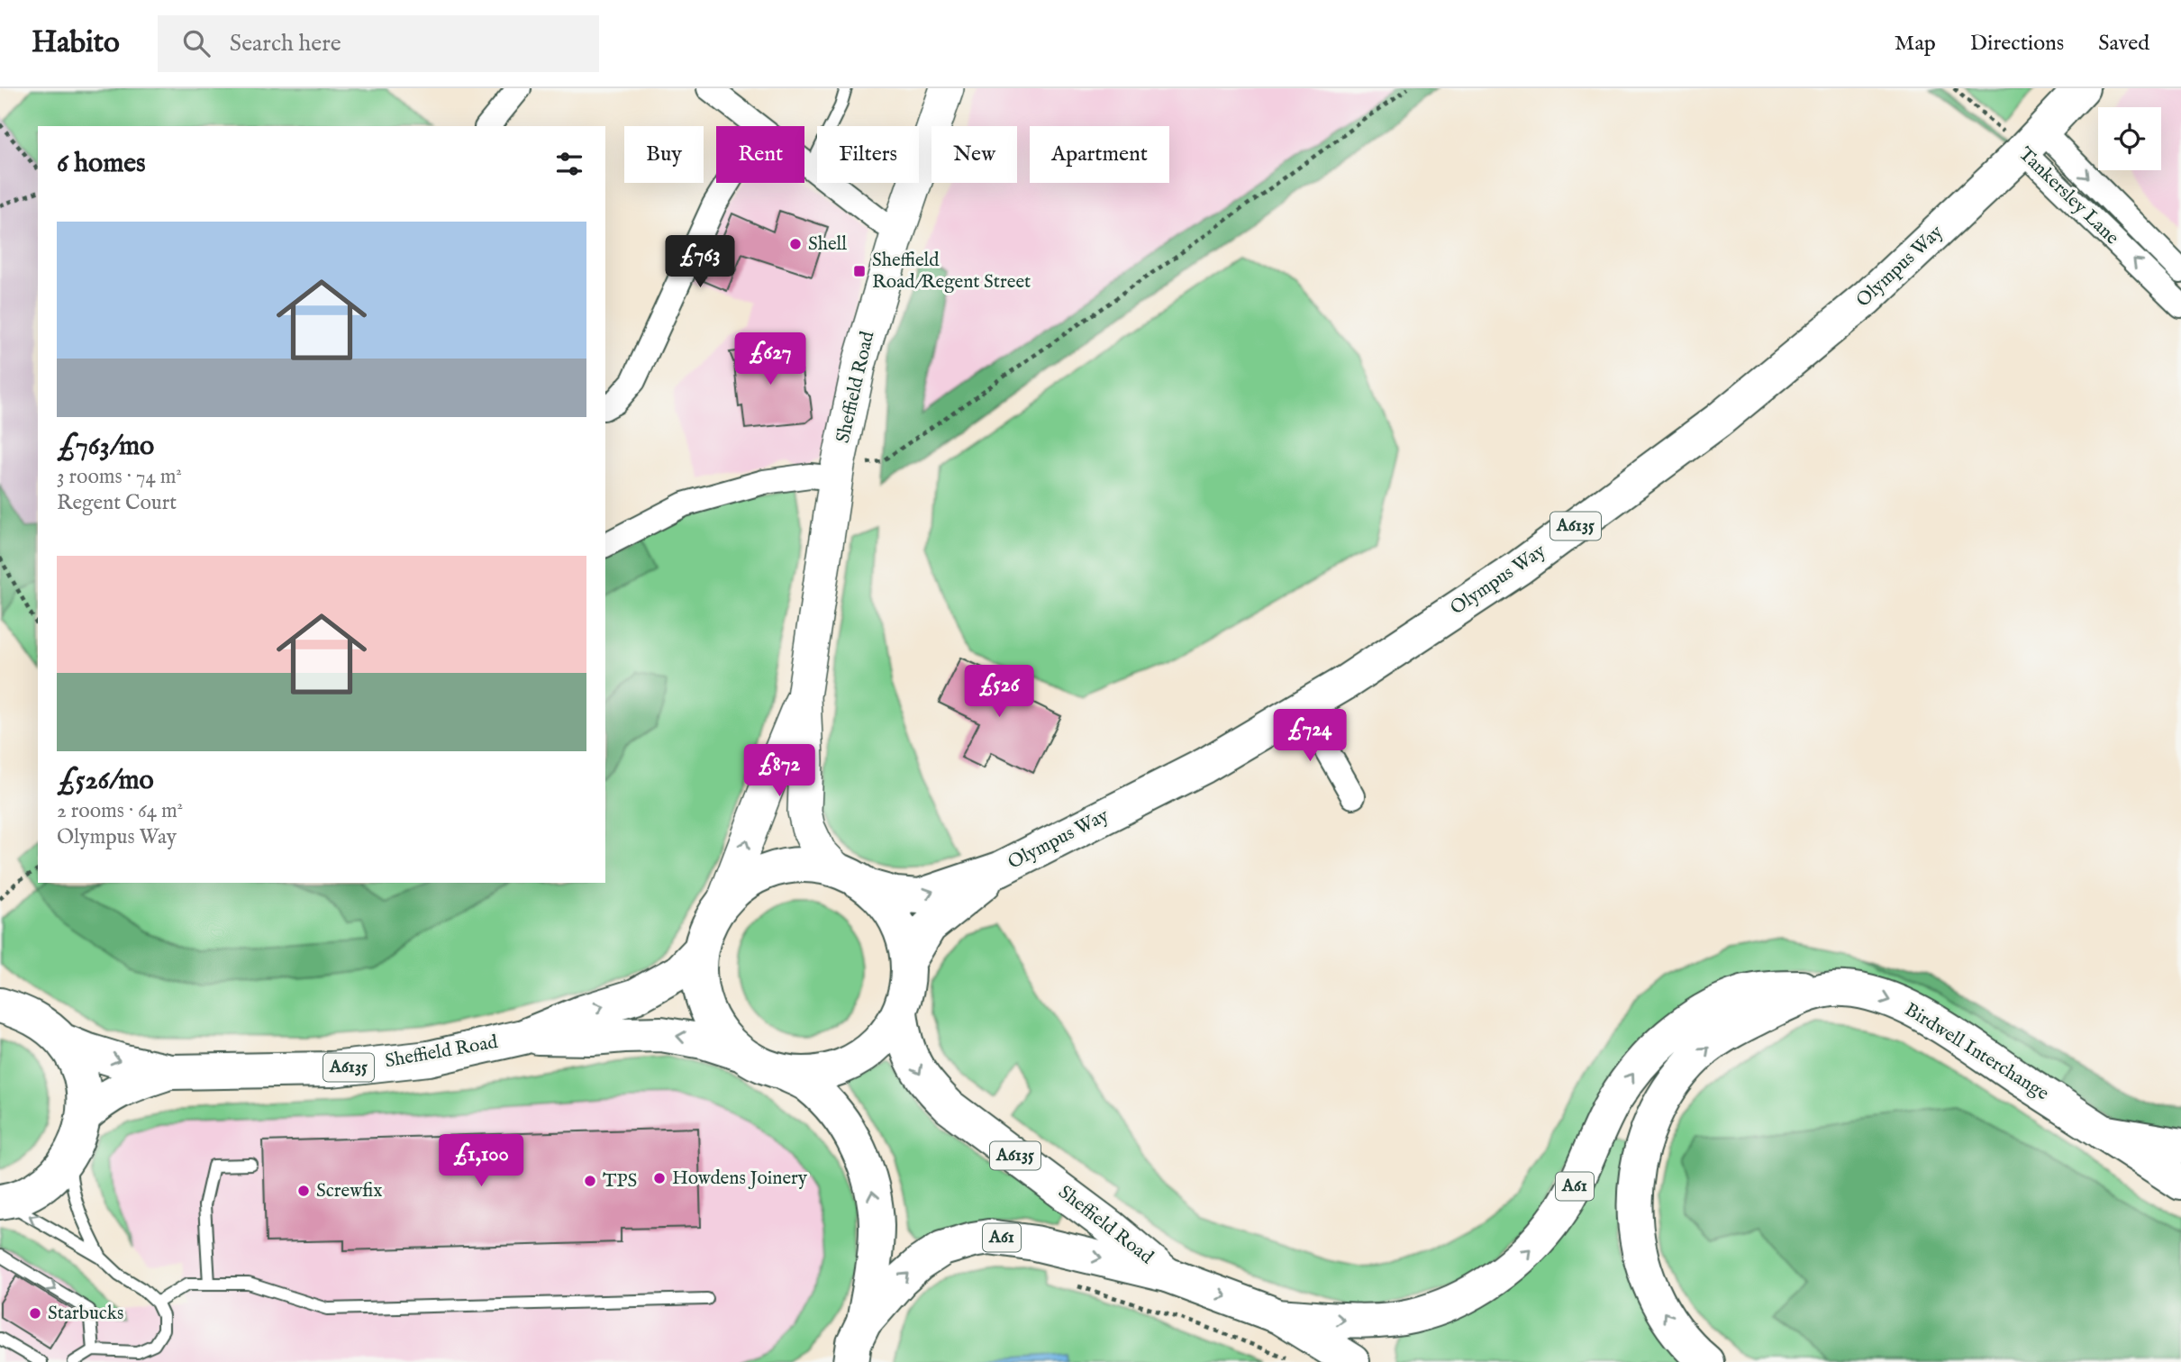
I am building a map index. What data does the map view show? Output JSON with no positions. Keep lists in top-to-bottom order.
{
  "streets": {
    "main road": [
      "Olympus Way",
      "Sheffield Road",
      "A6135",
      "Birdwell Interchange",
      "A61"
    ],
    "street": ["Tankersley Lane"]
  },
  "crossings": [
    ["Tankersley Lane", "Olympus Way"],
    ["Olympus Way", "Sheffield Road"],
    ["Sheffield Road", "A61"],
    ["Birdwell Interchange", "A61"]
  ],
  "places": {
    "other": [
      "Shell",
      "Howdens Joinery",
      "TPS",
      "Screwfix",
      "Starbucks"
    ],
    "transit": ["Sheffield Road/Regent Street"]
  },
  "page": {
    "header": "Habito",
    "search": "Search here",
    "nav": ["Map", "Directions", "Saved"],
    "chip": [
      "Buy",
      "Rent",
      "Filters",
      "New",
      "Apartment"
    ],
    "heading": "6 homes",
    "list": [
      {
        "name": "£763/mo",
        "note": "3 rooms · 74 m² · Regent Court"
      },
      {
        "name": "£526/mo",
        "note": "2 rooms · 64 m² · Olympus Way"
      }
    ],
    "price": [
      "£763",
      "£627",
      "£526",
      "£724",
      "£872",
      "£1,100"
    ]
  }
}
